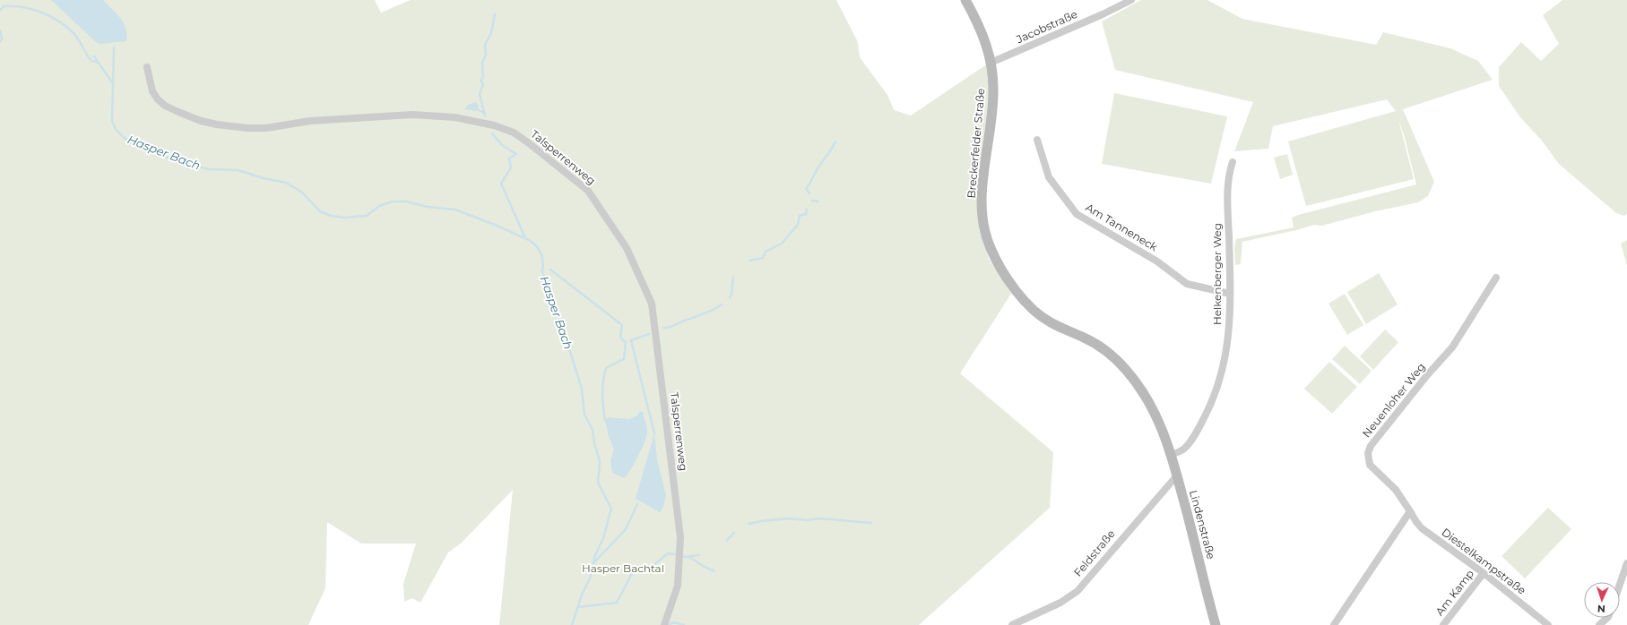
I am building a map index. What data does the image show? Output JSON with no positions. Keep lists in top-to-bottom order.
{
  "streets": {
    "main road": ["Breckerfelder Straße", "Lindenstraße"],
    "street": [
      "Jacobstraße",
      "Talsperrenweg",
      "Am Tanneneck",
      "Helkenberger Weg",
      "Neuenloher Weg",
      "Feldstraße",
      "Diestelkampstraße",
      "Am Kamp"
    ]
  },
  "crossings": [
    ["Jacobstraße", "Breckerfelder Straße"],
    ["Breckerfelder Straße", "Lindenstraße"],
    ["Am Tanneneck", "Helkenberger Weg"],
    ["Helkenberger Weg", "Lindenstraße"],
    ["Neuenloher Weg", "Diestelkampstraße"],
    ["Lindenstraße", "Feldstraße"],
    ["Diestelkampstraße", "Am Kamp"]
  ],
  "water": ["Hasper Bach"],
  "parks": ["Hasper Bachtal"],
  "north": "bottom"
}
